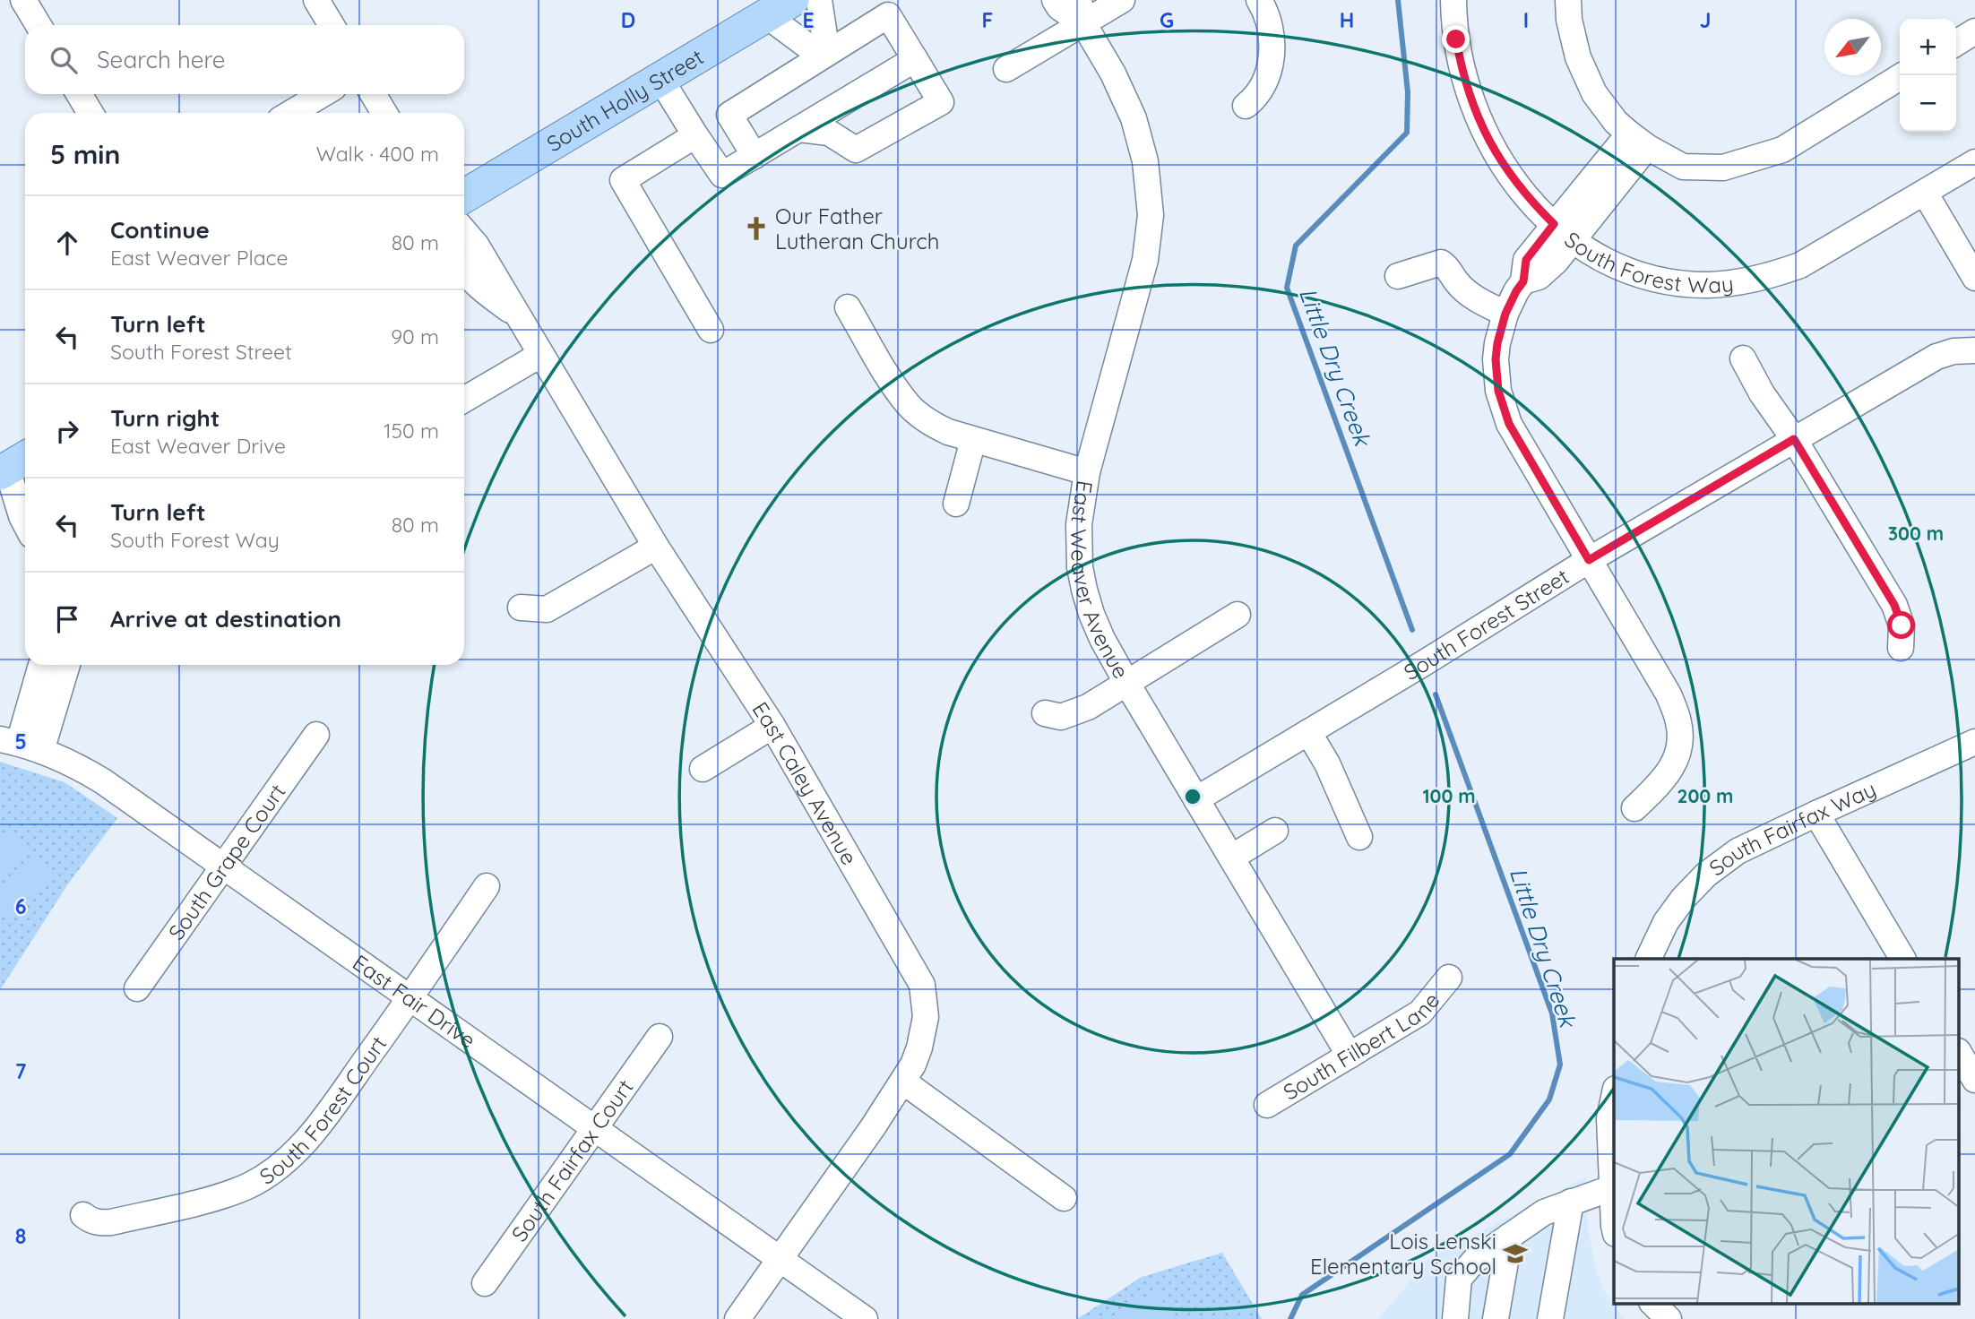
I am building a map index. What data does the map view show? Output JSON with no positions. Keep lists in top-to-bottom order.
{
  "streets": {
    "main road": ["South Holly Street"],
    "street": [
      "South Forest Way",
      "East Weaver Avenue",
      "South Forest Street",
      "East Caley Avenue",
      "South Fairfax Way",
      "South Grape Court",
      "East Fair Drive",
      "South Filbert Lane",
      "South Forest Court",
      "South Fairfax Court"
    ]
  },
  "crossings": [
    ["East Weaver Avenue", "South Forest Street"],
    ["East Weaver Avenue", "South Filbert Lane"],
    ["East Caley Avenue", "East Fair Drive"],
    ["South Grape Court", "East Fair Drive"],
    ["East Fair Drive", "South Forest Court"],
    ["East Fair Drive", "South Fairfax Court"]
  ],
  "water": ["Little Dry Creek"],
  "places": {
    "church": ["Our Father Lutheran Church"],
    "school or university": ["Lois Lenski Elementary School"]
  },
  "north": "bottom left",
  "page": {
    "map_buttons": ["+", "−"],
    "search": "Search here",
    "heading": ["5 min", "Walk · 400 m"],
    "list": [
      ["Continue", "East Weaver Place", "80 m"],
      ["Turn left", "South Forest Street", "90 m"],
      ["Turn right", "East Weaver Drive", "150 m"],
      ["Turn left", "South Forest Way", "80 m"],
      "Arrive at destination"
    ]
  },
  "grid": {
    "columns": [
      "D",
      "E",
      "F",
      "G",
      "H",
      "I",
      "J"
    ],
    "rows": [
      "5",
      "6",
      "7",
      "8"
    ]
  },
  "rings": ["300 m", "100 m", "200 m"]
}
